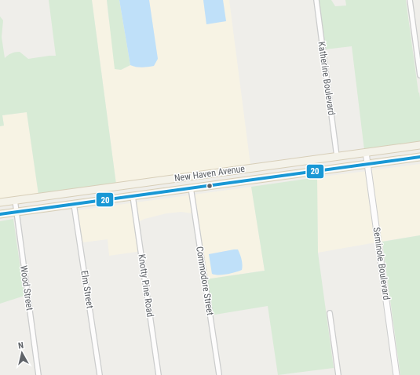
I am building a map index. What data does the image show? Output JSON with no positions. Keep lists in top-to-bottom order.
{
  "streets": {
    "main road": ["New Haven Avenue"],
    "street": [
      "Katherine Boulevard",
      "Seminole Boulevard",
      "Commodore Street",
      "Knotty Pine Road",
      "Wood Street",
      "Elm Street"
    ]
  },
  "crossings": [
    ["Katherine Boulevard", "New Haven Avenue"],
    ["New Haven Avenue", "Seminole Boulevard"],
    ["New Haven Avenue", "Commodore Street"],
    ["New Haven Avenue", "Knotty Pine Road"],
    ["New Haven Avenue", "Wood Street"],
    ["New Haven Avenue", "Elm Street"]
  ],
  "lines": ["transit line 20"],
  "north": "top"
}
